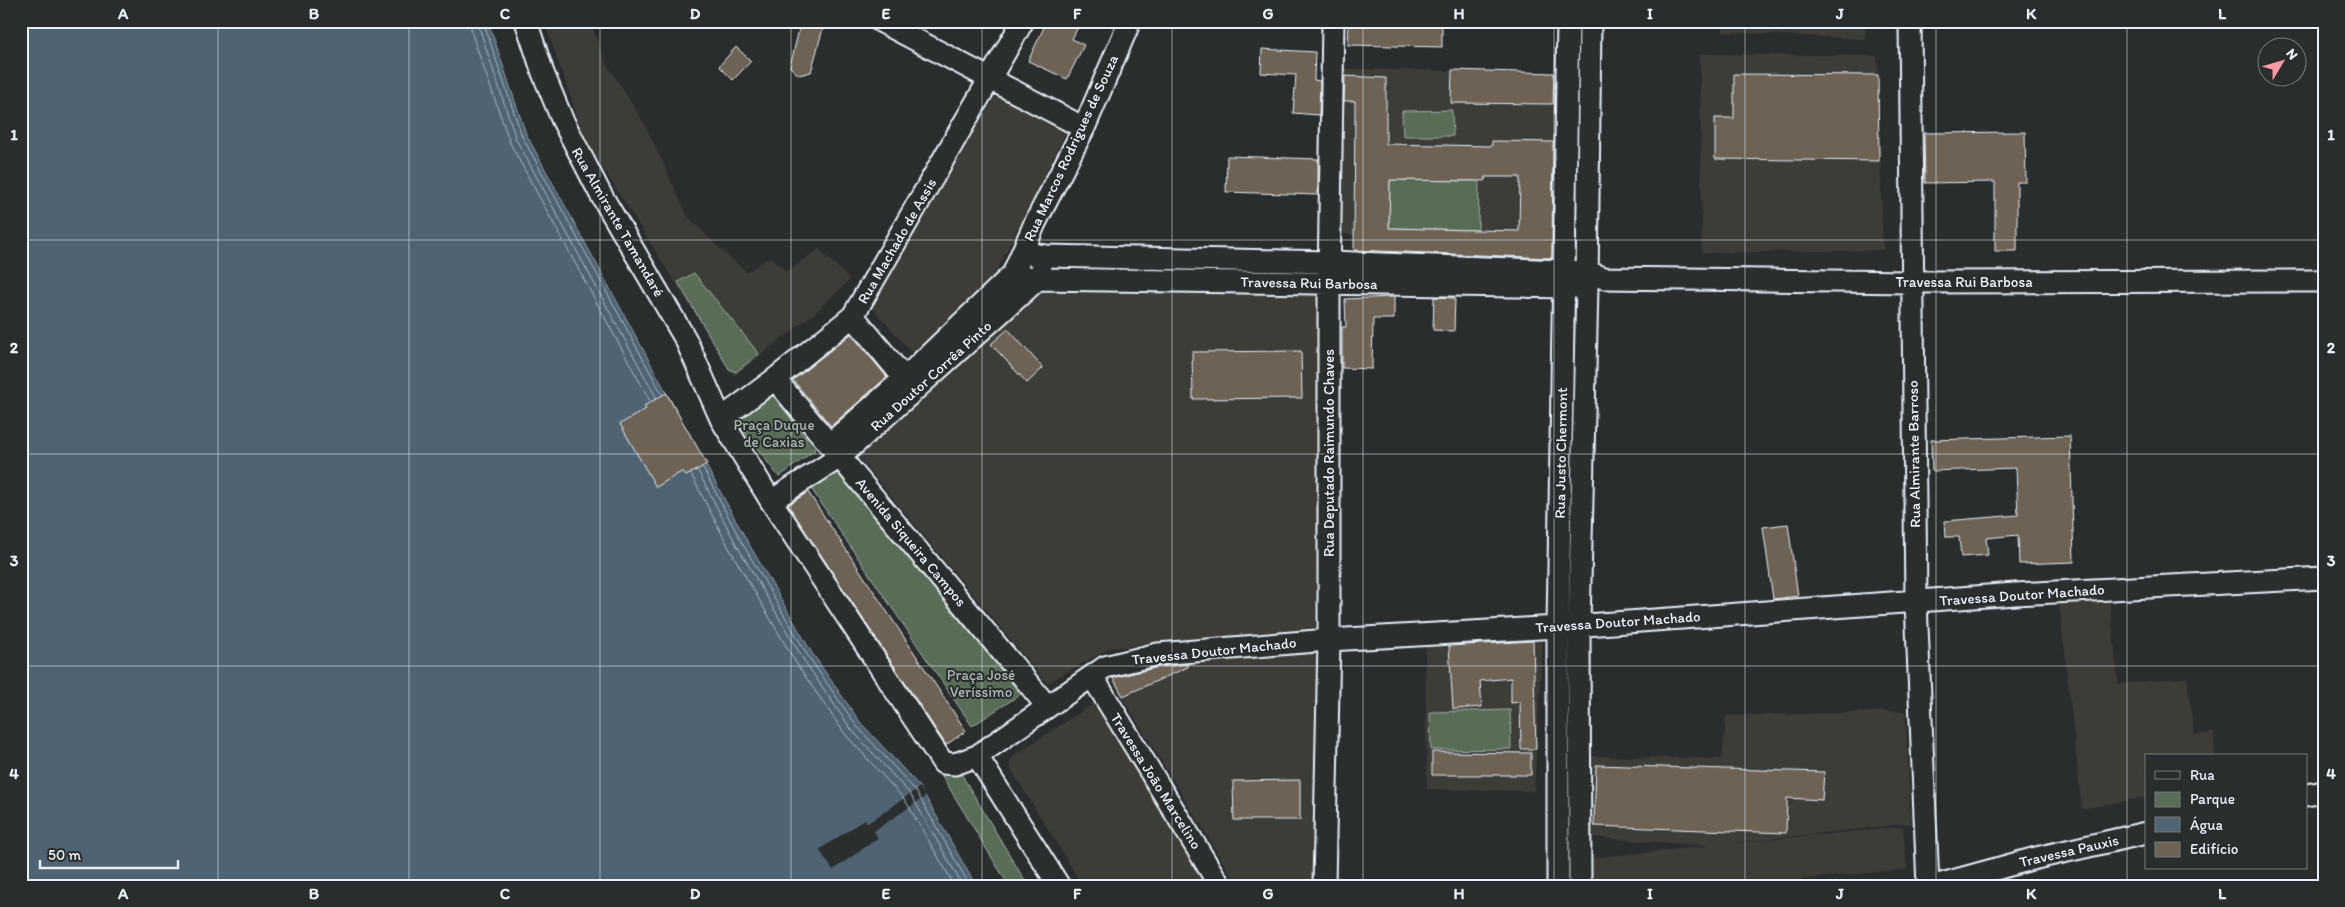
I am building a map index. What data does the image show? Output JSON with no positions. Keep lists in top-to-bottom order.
{
  "streets": {
    "street": [
      "Rua Marcos Rodrigues de Souza",
      "Rua Almirante Tamandaré",
      "Rua Machado de Assis",
      "Travessa Rui Barbosa",
      "Rua Doutor Corrêa Pinto",
      "Rua Deputado Raimundo Chaves",
      "Rua Justo Chermont",
      "Rua Almirante Barroso",
      "Avenida Siqueira Campos",
      "Travessa Doutor Machado",
      "Travessa João Marcelino",
      "Travessa Pauxis"
    ]
  },
  "crossings": [
    ["Rua Marcos Rodrigues de Souza", "Travessa Rui Barbosa"],
    ["Rua Marcos Rodrigues de Souza", "Rua Doutor Corrêa Pinto"],
    ["Rua Almirante Tamandaré", "Rua Machado de Assis"],
    ["Rua Machado de Assis", "Avenida Siqueira Campos"],
    ["Travessa Rui Barbosa", "Rua Doutor Corrêa Pinto"],
    ["Travessa Rui Barbosa", "Rua Deputado Raimundo Chaves"],
    ["Travessa Rui Barbosa", "Rua Justo Chermont"],
    ["Travessa Rui Barbosa", "Rua Almirante Barroso"],
    ["Rua Doutor Corrêa Pinto", "Avenida Siqueira Campos"],
    ["Rua Doutor Corrêa Pinto", "Travessa Doutor Machado"],
    ["Rua Deputado Raimundo Chaves", "Travessa Doutor Machado"],
    ["Rua Justo Chermont", "Travessa Doutor Machado"],
    ["Rua Almirante Barroso", "Travessa Doutor Machado"],
    ["Avenida Siqueira Campos", "Travessa Doutor Machado"],
    ["Travessa Doutor Machado", "Travessa João Marcelino"]
  ],
  "parks": ["Praça Duque de Caxias", "Praça José Veríssimo"],
  "legend": [
    "Rua",
    "Parque",
    "Água",
    "Edifício"
  ],
  "scale_bar": "50 m",
  "north": "top right",
  "grid": {
    "columns": [
      "A",
      "B",
      "C",
      "D",
      "E",
      "F",
      "G",
      "H",
      "I",
      "J",
      "K",
      "L"
    ],
    "rows": [
      "1",
      "2",
      "3",
      "4"
    ]
  }
}
